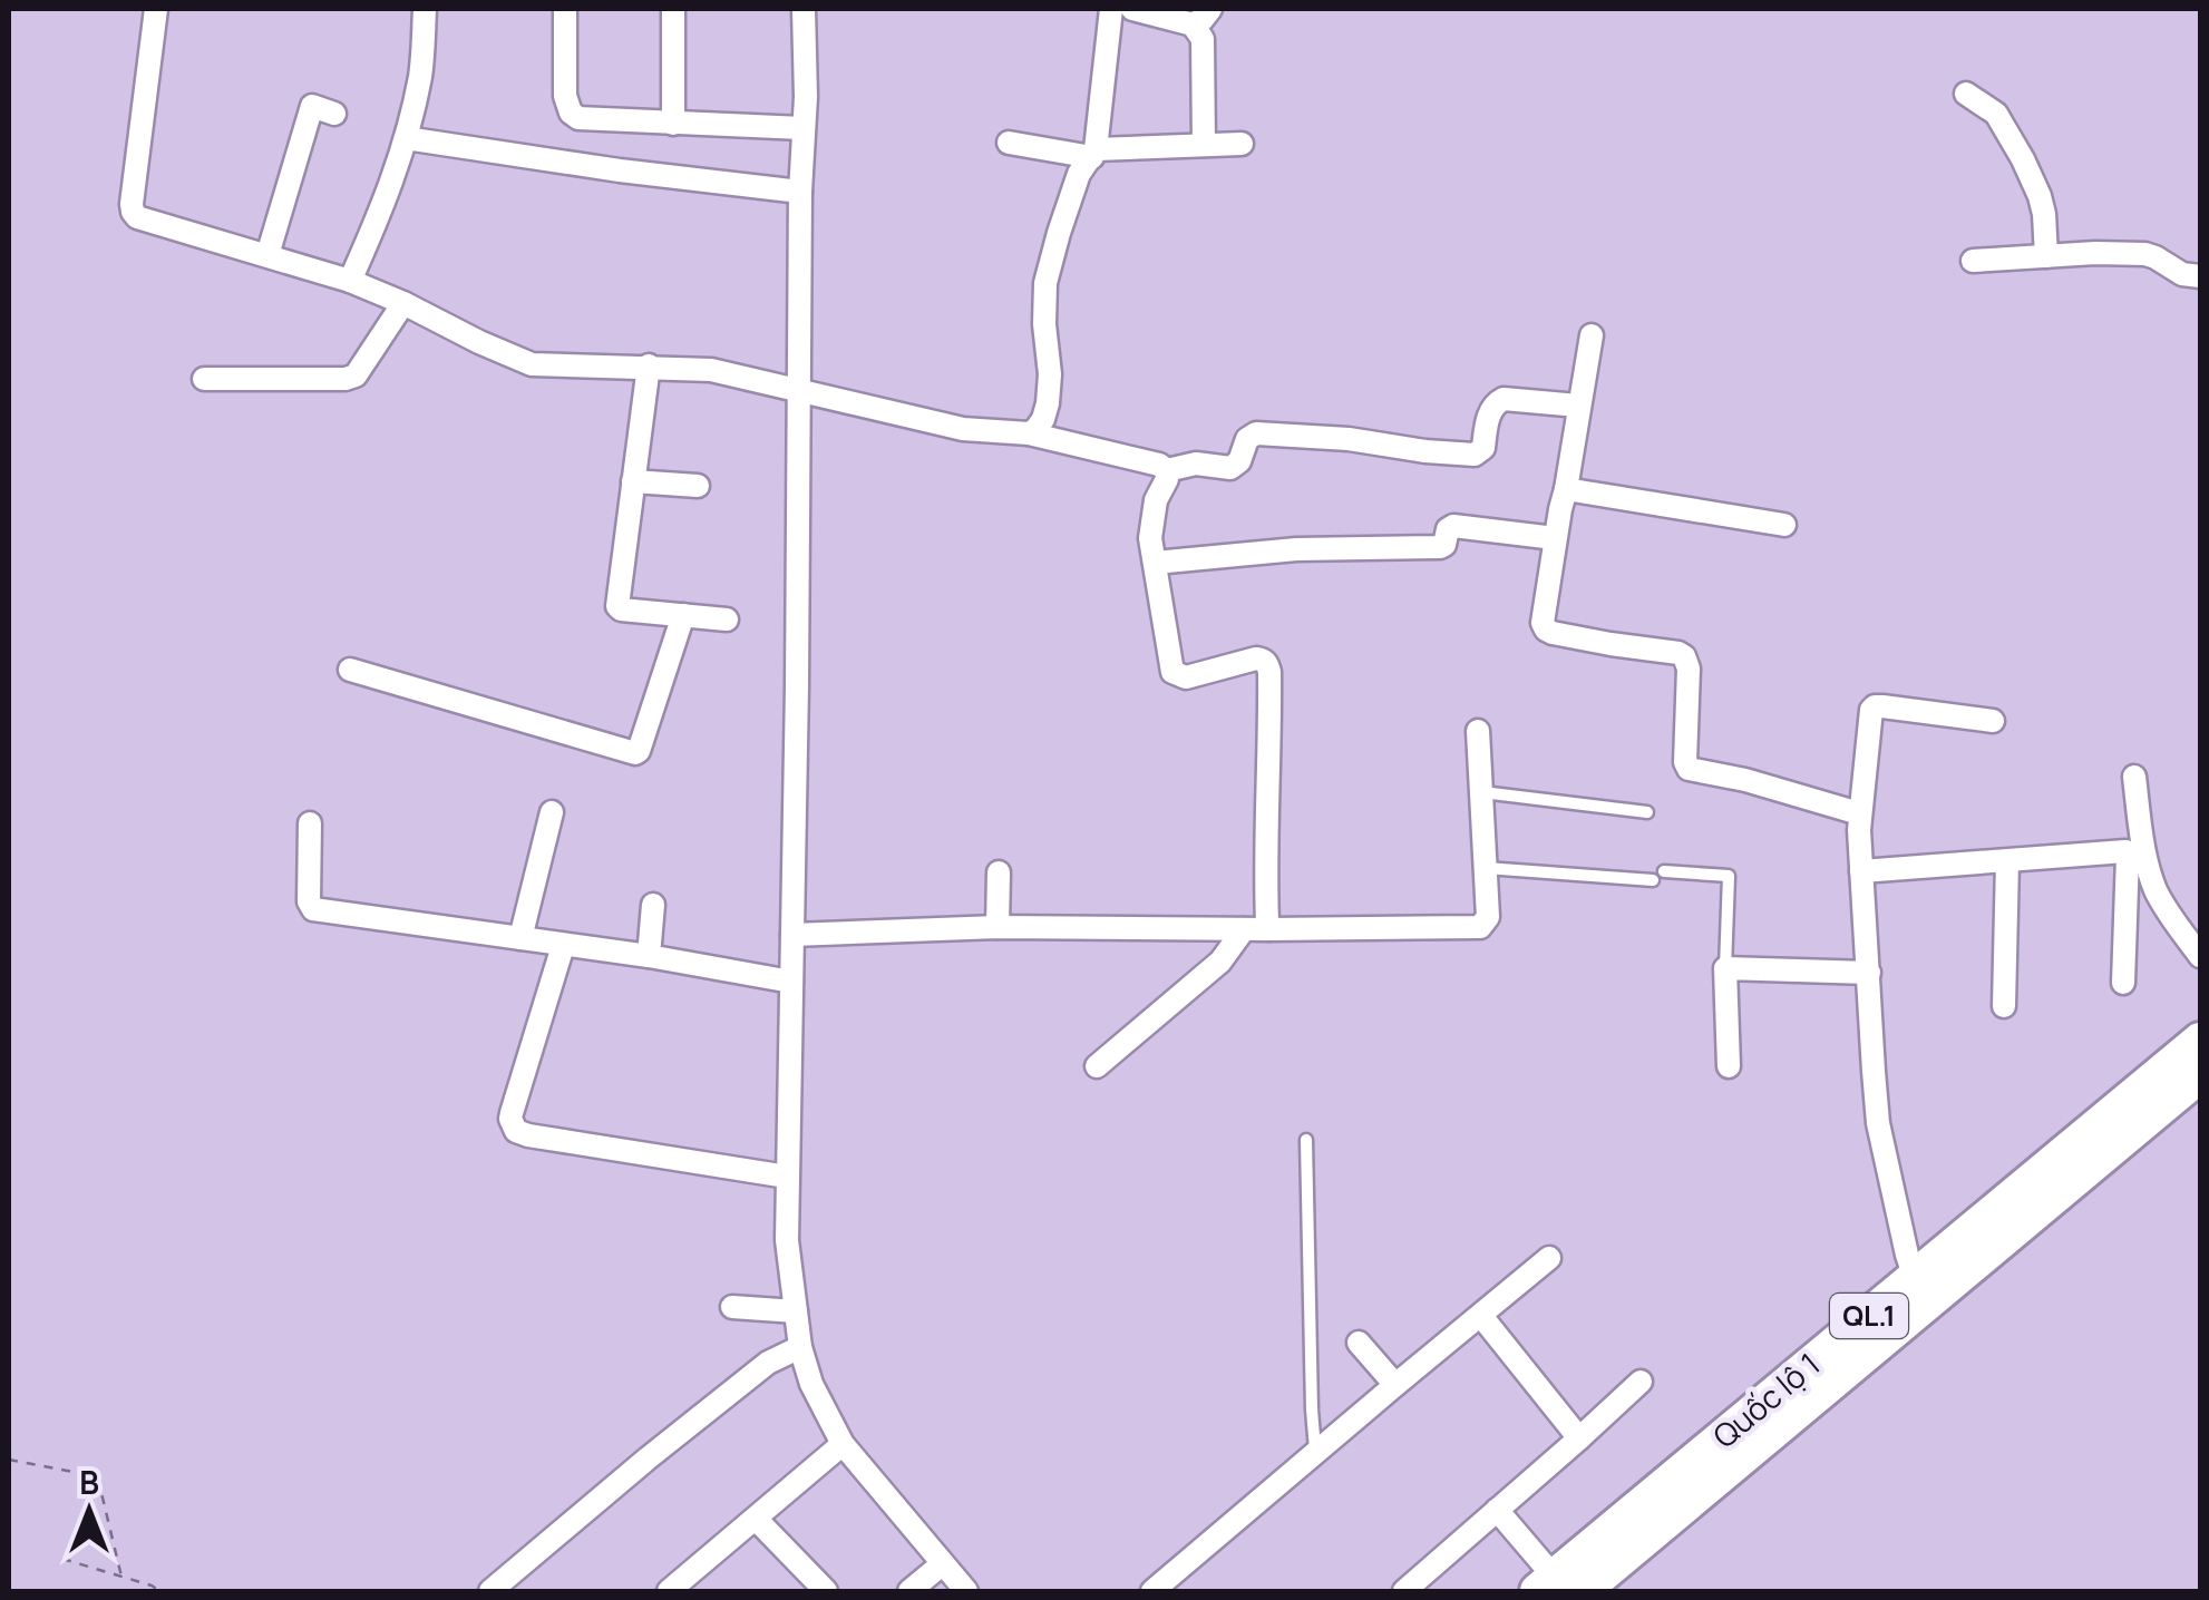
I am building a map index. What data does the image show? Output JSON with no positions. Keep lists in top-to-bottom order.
{
  "streets": {
    "highway": ["QL.1", "Quốc lộ 1"]
  },
  "north": "top"
}
